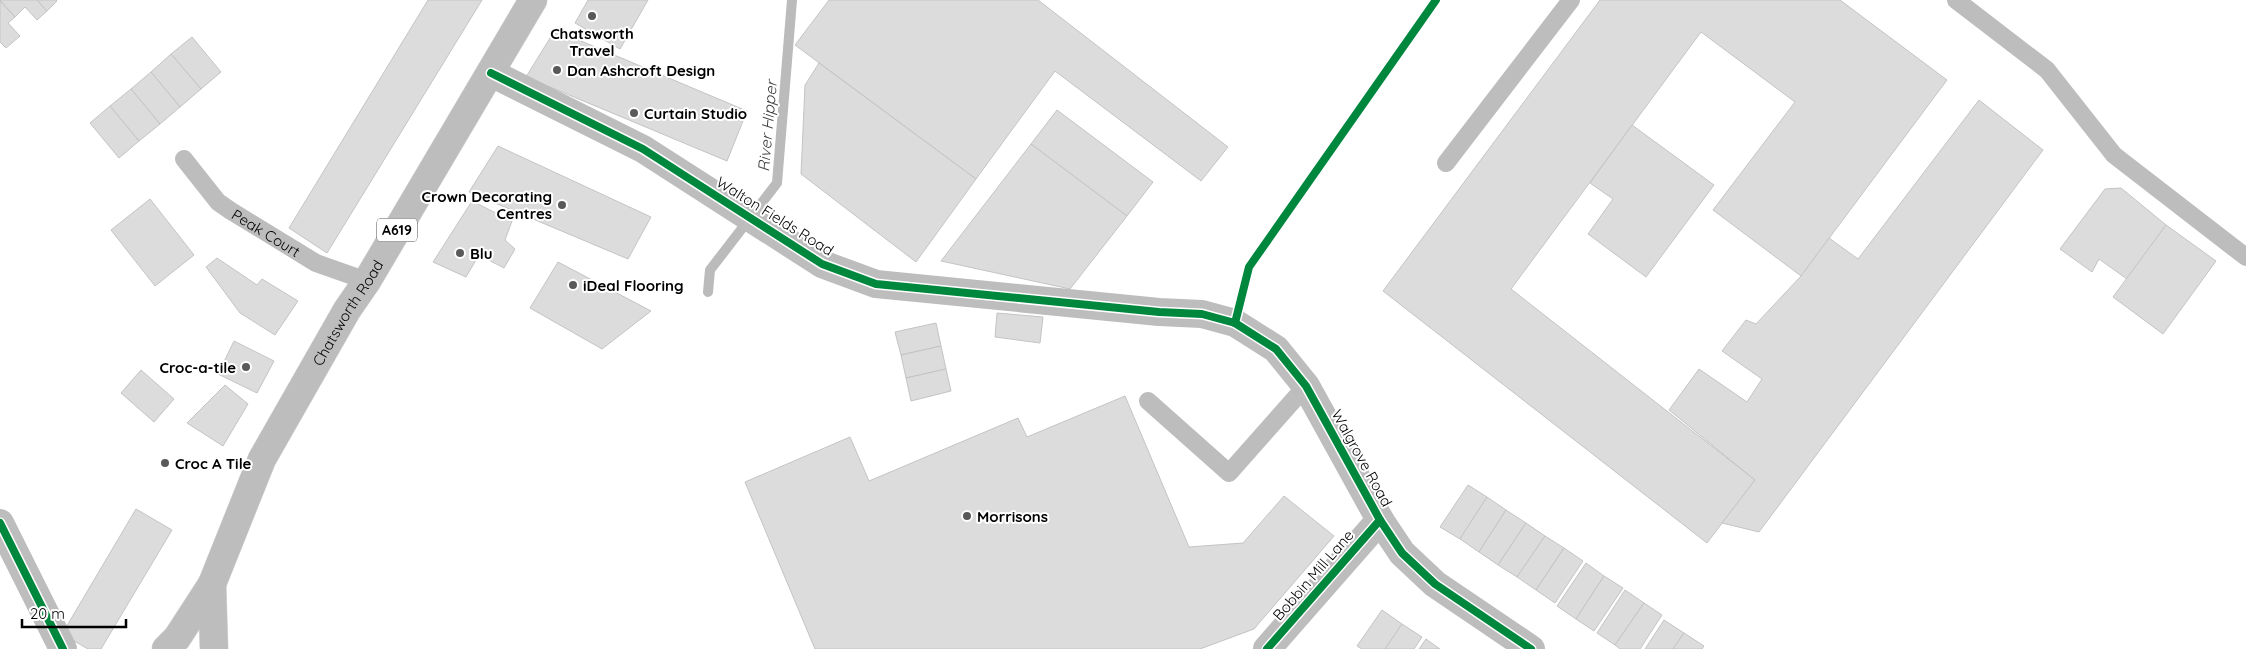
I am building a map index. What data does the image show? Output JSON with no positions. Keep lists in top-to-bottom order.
{
  "streets": {
    "main road": [
      "Walton Fields Road",
      "A619",
      "Chatsworth Road",
      "Walgrove Road",
      "Bobbin Mill Lane"
    ],
    "lane": ["Peak Court"]
  },
  "crossings": [
    ["Walton Fields Road", "Chatsworth Road"],
    ["Walton Fields Road", "Walgrove Road"],
    ["Peak Court", "Chatsworth Road"],
    ["Walgrove Road", "Bobbin Mill Lane"]
  ],
  "water": ["River Hipper"],
  "places": [
    "Chatsworth Travel",
    "Dan Ashcroft Design",
    "Curtain Studio",
    "Crown Decorating Centres",
    "Blu",
    "iDeal Flooring",
    "Croc-a-tile",
    "Croc A Tile",
    "Morrisons"
  ],
  "scale_bar": "20 m"
}
